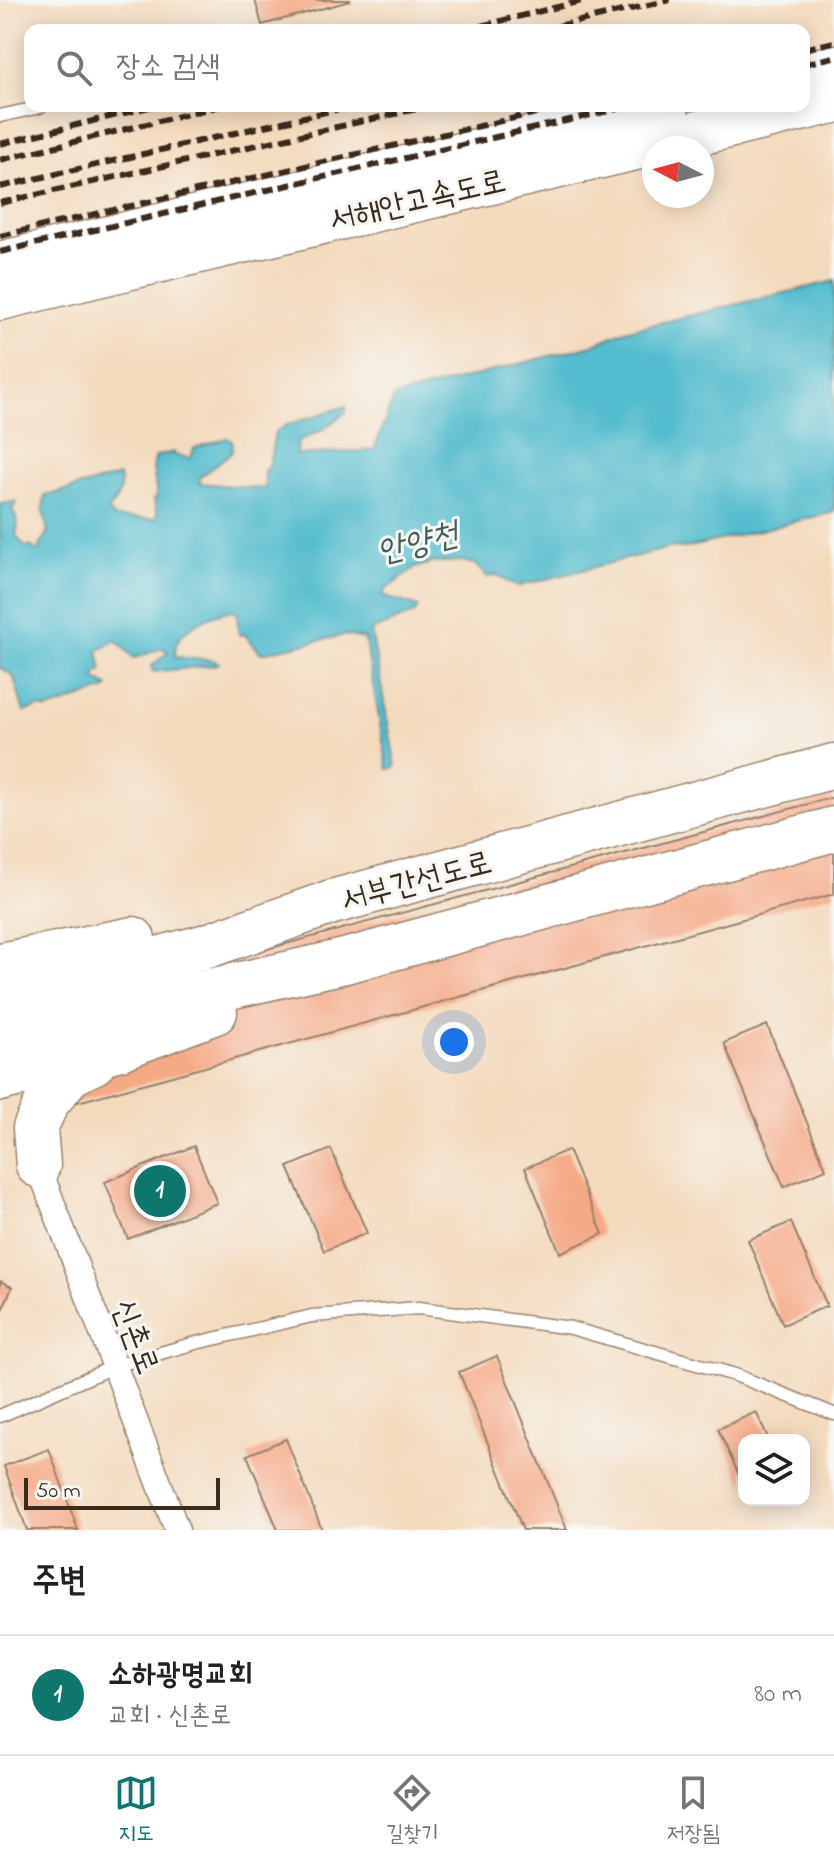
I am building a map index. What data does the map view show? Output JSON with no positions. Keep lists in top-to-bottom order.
{
  "streets": {
    "highway": ["서해안고속도로", "서부간선도로"],
    "street": ["신촌로"]
  },
  "water": ["안양천"],
  "scale_bar": "50 m",
  "north": "left",
  "page": {
    "search": "장소 검색",
    "pins": "1",
    "scale": "50 m",
    "heading": "주변",
    "list": [
      {
        "mark": "1",
        "name": "소하광명교회",
        "note": "교회 · 신촌로",
        "value": "80 m"
      }
    ],
    "nav": ["지도", "길찾기", "저장됨"]
  }
}
